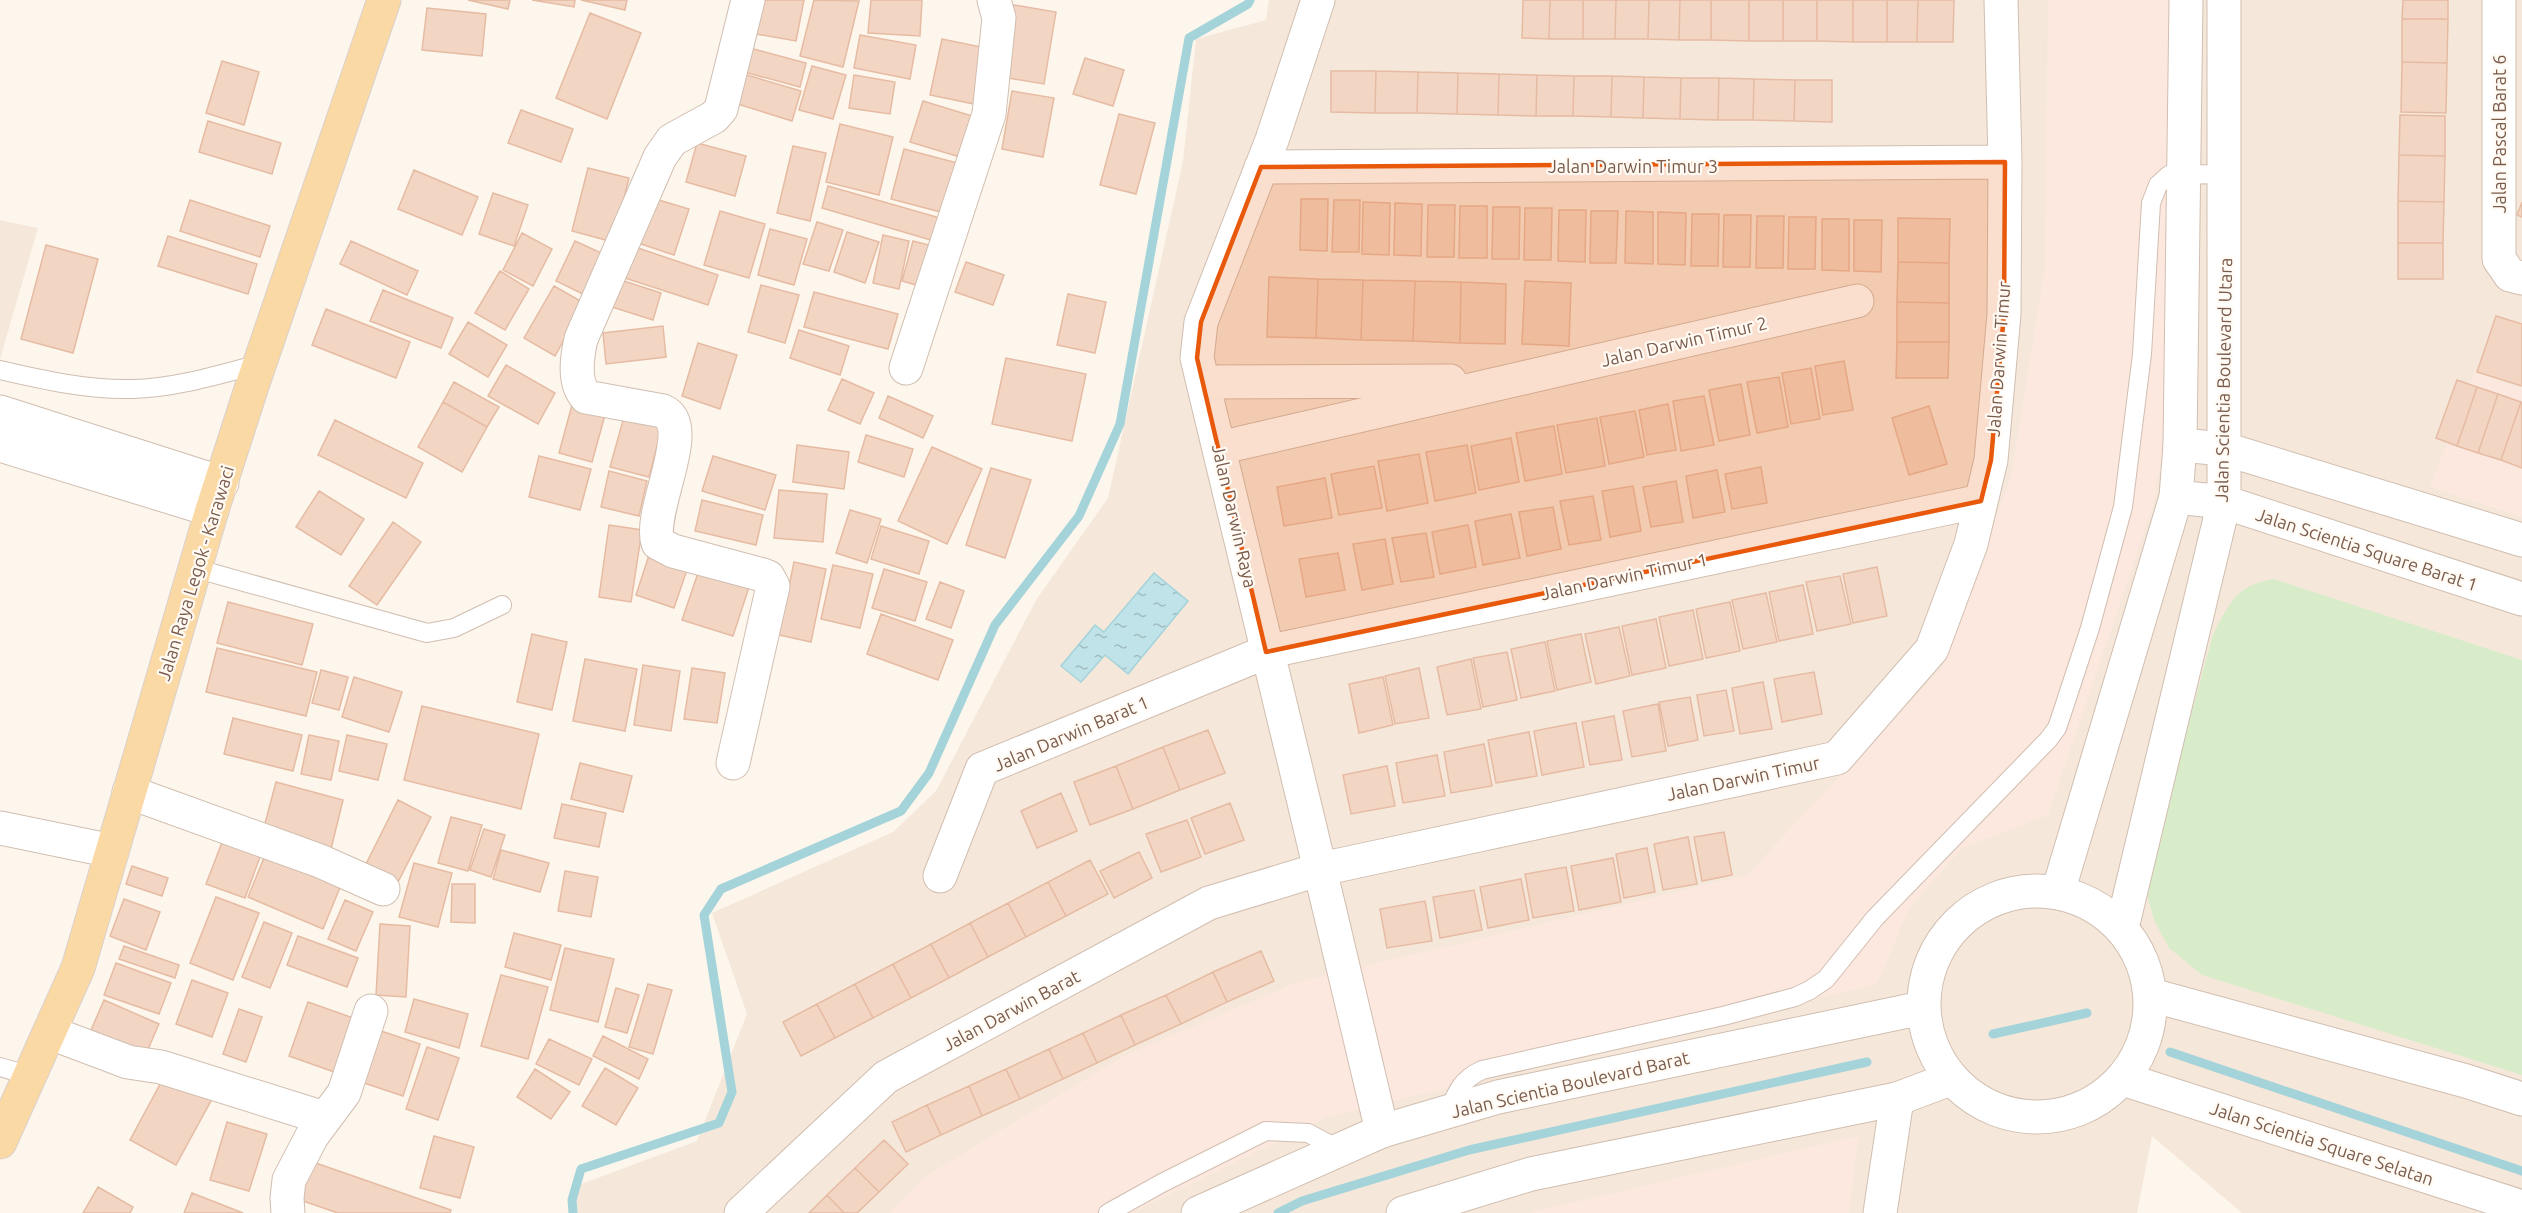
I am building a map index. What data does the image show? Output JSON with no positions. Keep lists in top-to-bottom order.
{
  "streets": {
    "main road": ["Jalan Raya Legok - Karawaci"],
    "street": [
      "Jalan Pascal Barat 6",
      "Jalan Darwin Timur 3",
      "Jalan Darwin Timur 2",
      "Jalan Darwin Timur",
      "Jalan Scientia Boulevard Utara",
      "Jalan Darwin Raya",
      "Jalan Scientia Square Barat 1",
      "Jalan Darwin Timur 1",
      "Jalan Darwin Barat 1",
      "Jalan Darwin Barat",
      "Jalan Scientia Boulevard Barat",
      "Jalan Scientia Square Selatan"
    ]
  },
  "crossings": [
    ["Jalan Darwin Timur 3", "Jalan Darwin Timur"],
    ["Jalan Darwin Timur 3", "Jalan Darwin Raya"],
    ["Jalan Darwin Timur 2", "Jalan Darwin Raya"],
    ["Jalan Darwin Timur", "Jalan Darwin Raya"],
    ["Jalan Darwin Timur", "Jalan Darwin Timur 1"],
    ["Jalan Darwin Timur", "Jalan Darwin Barat"],
    ["Jalan Scientia Boulevard Utara", "Jalan Scientia Square Barat 1"],
    ["Jalan Darwin Raya", "Jalan Darwin Timur 1"],
    ["Jalan Darwin Raya", "Jalan Darwin Barat 1"],
    ["Jalan Darwin Raya", "Jalan Darwin Barat"],
    ["Jalan Darwin Raya", "Jalan Scientia Boulevard Barat"],
    ["Jalan Darwin Timur 1", "Jalan Darwin Barat 1"]
  ]
}
